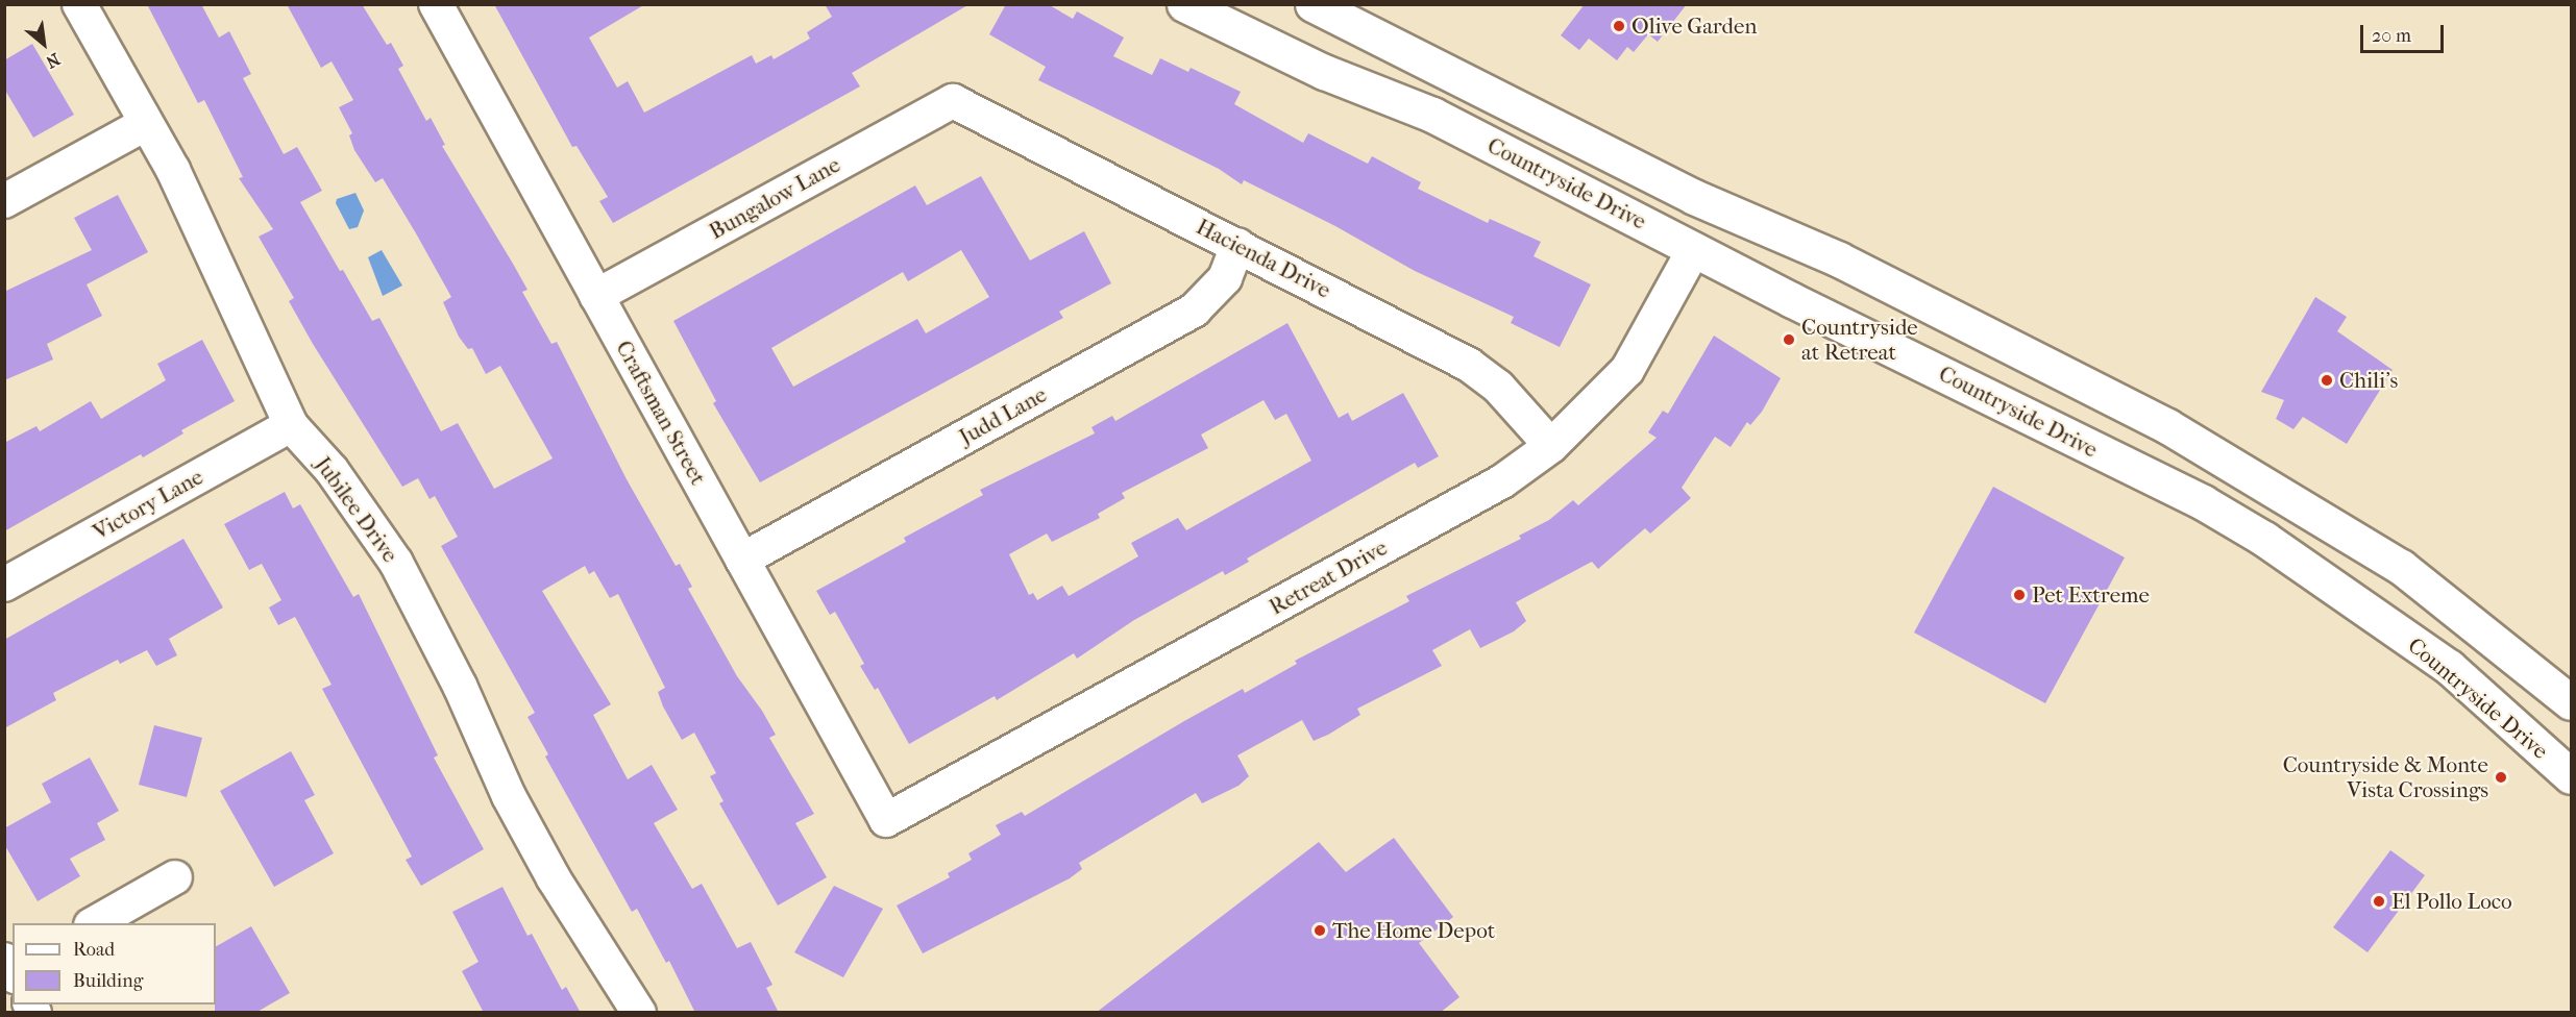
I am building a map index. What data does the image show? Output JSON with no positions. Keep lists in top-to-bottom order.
{
  "streets": {
    "street": [
      "Countryside Drive",
      "Bungalow Lane",
      "Hacienda Drive",
      "Craftsman Street",
      "Judd Lane",
      "Victory Lane",
      "Jubilee Drive",
      "Retreat Drive"
    ]
  },
  "crossings": [
    ["Countryside Drive", "Retreat Drive"],
    ["Bungalow Lane", "Hacienda Drive"],
    ["Bungalow Lane", "Craftsman Street"],
    ["Hacienda Drive", "Judd Lane"],
    ["Hacienda Drive", "Retreat Drive"],
    ["Craftsman Street", "Judd Lane"],
    ["Craftsman Street", "Retreat Drive"],
    ["Victory Lane", "Jubilee Drive"]
  ],
  "places": [
    "Olive Garden",
    "Countryside at Retreat",
    "Chili's",
    "Pet Extreme",
    "Countryside & Monte Vista Crossings",
    "El Pollo Loco",
    "The Home Depot"
  ],
  "legend": ["Road", "Building"],
  "scale_bar": "20 m",
  "north": "bottom right"
}
